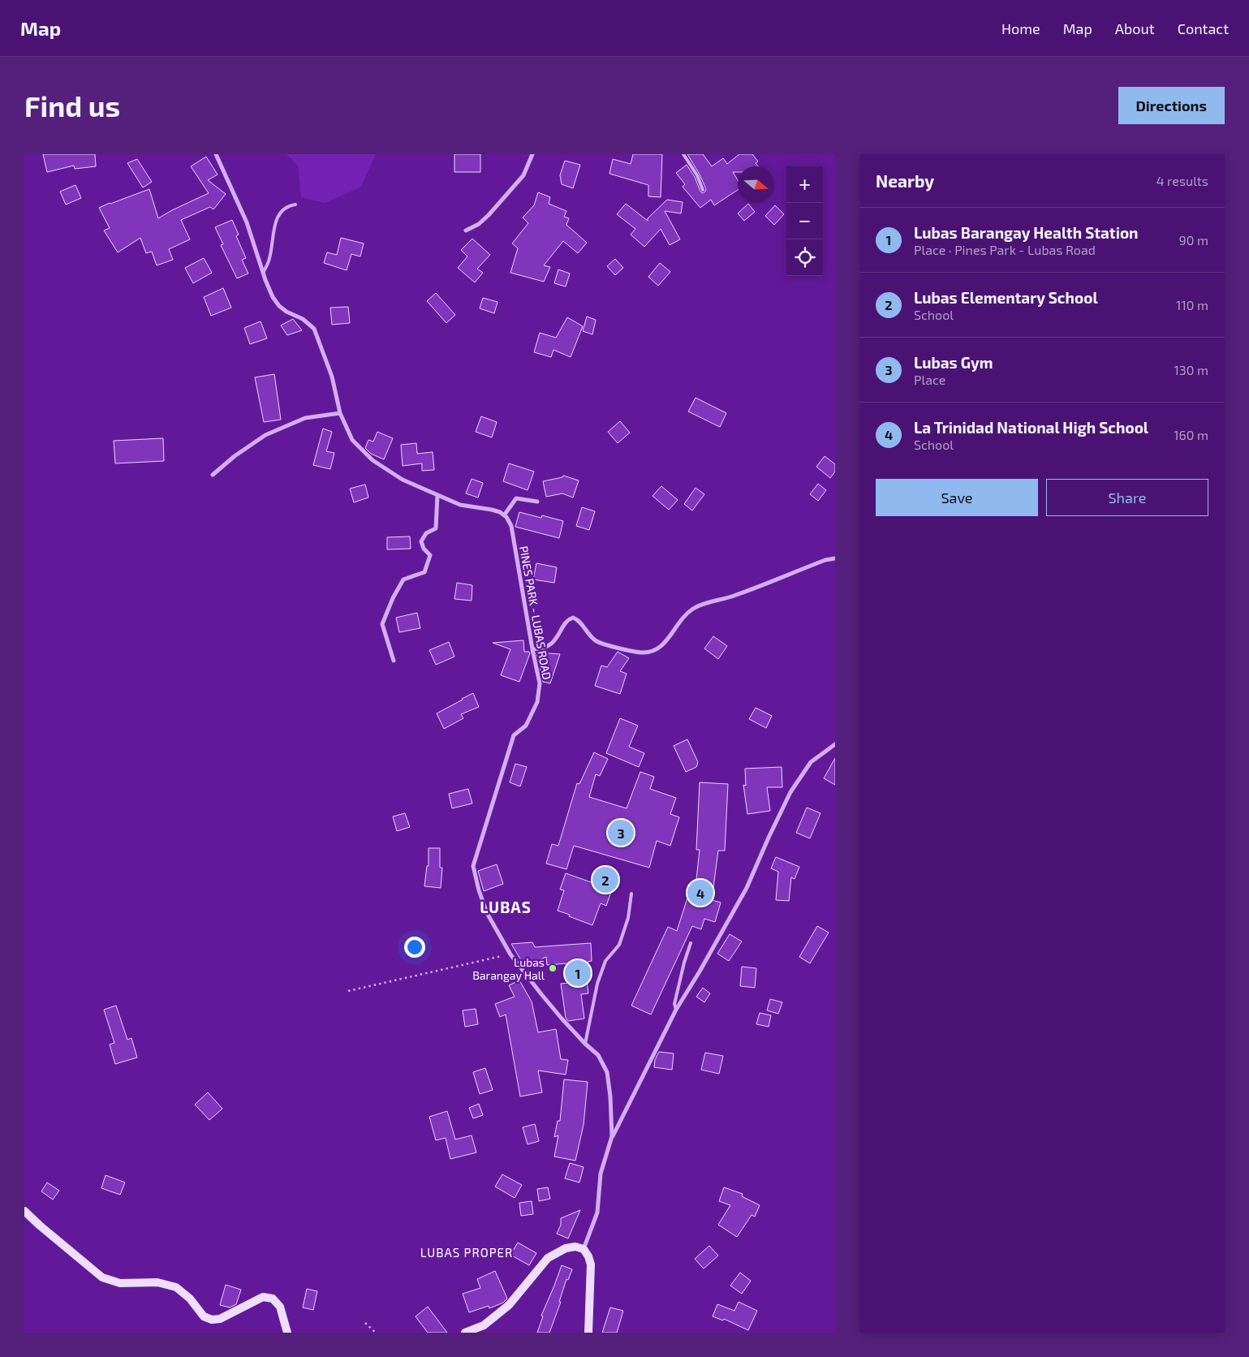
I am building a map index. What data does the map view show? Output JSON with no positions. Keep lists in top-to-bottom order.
{
  "streets": {
    "street": ["PINES PARK - LUBAS ROAD"]
  },
  "districts": ["LUBAS", "LUBAS PROPER"],
  "places": ["Lubas Barangay Hall"],
  "north": "right",
  "page": {
    "header": "Map",
    "nav": [
      "Home",
      "Map",
      "About",
      "Contact"
    ],
    "buttons": [
      "Directions",
      ["Save", "Share"]
    ],
    "title": "Find us",
    "heading": ["Nearby", "4 results"],
    "map_buttons": ["+", "−"],
    "list": [
      {
        "mark": "1",
        "name": "Lubas Barangay Health Station",
        "note": "Place · Pines Park - Lubas Road",
        "value": "90 m"
      },
      {
        "mark": "2",
        "name": "Lubas Elementary School",
        "note": "School",
        "value": "110 m"
      },
      {
        "mark": "3",
        "name": "Lubas Gym",
        "note": "Place",
        "value": "130 m"
      },
      {
        "mark": "4",
        "name": "La Trinidad National High School",
        "note": "School",
        "value": "160 m"
      }
    ],
    "pins": [
      "3",
      "2",
      "4",
      "1"
    ]
  }
}
